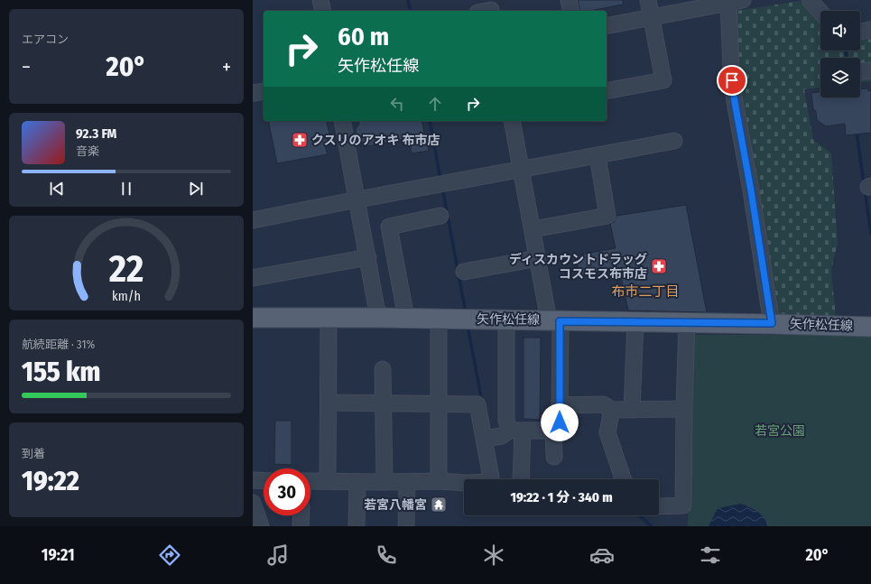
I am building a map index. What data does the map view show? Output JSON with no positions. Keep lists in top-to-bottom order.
{
  "streets": {
    "main road": ["矢作松任線"]
  },
  "districts": ["布市二丁目"],
  "parks": ["若宮公園"],
  "places": {
    "pharmacy": ["クスリのアオキ 布市店", "ディスカウントドラッグ コスモス布市店"],
    "temple": ["若宮八幡宮"]
  },
  "page": {
    "tile": [
      "エアコン",
      ["航続距離 · 31%", "155 km"],
      ["到着", "19:22"]
    ],
    "turn": ["60 m", "矢作松任線"],
    "heat": ["−", "20°", "+"],
    "song": ["92.3 FM", "音楽"],
    "limit": "30",
    "trip": "19:22 · 1 分 · 340 m",
    "tabs": ["19:21", "20°"],
    "gauge": ["22", "km/h"]
  }
}
